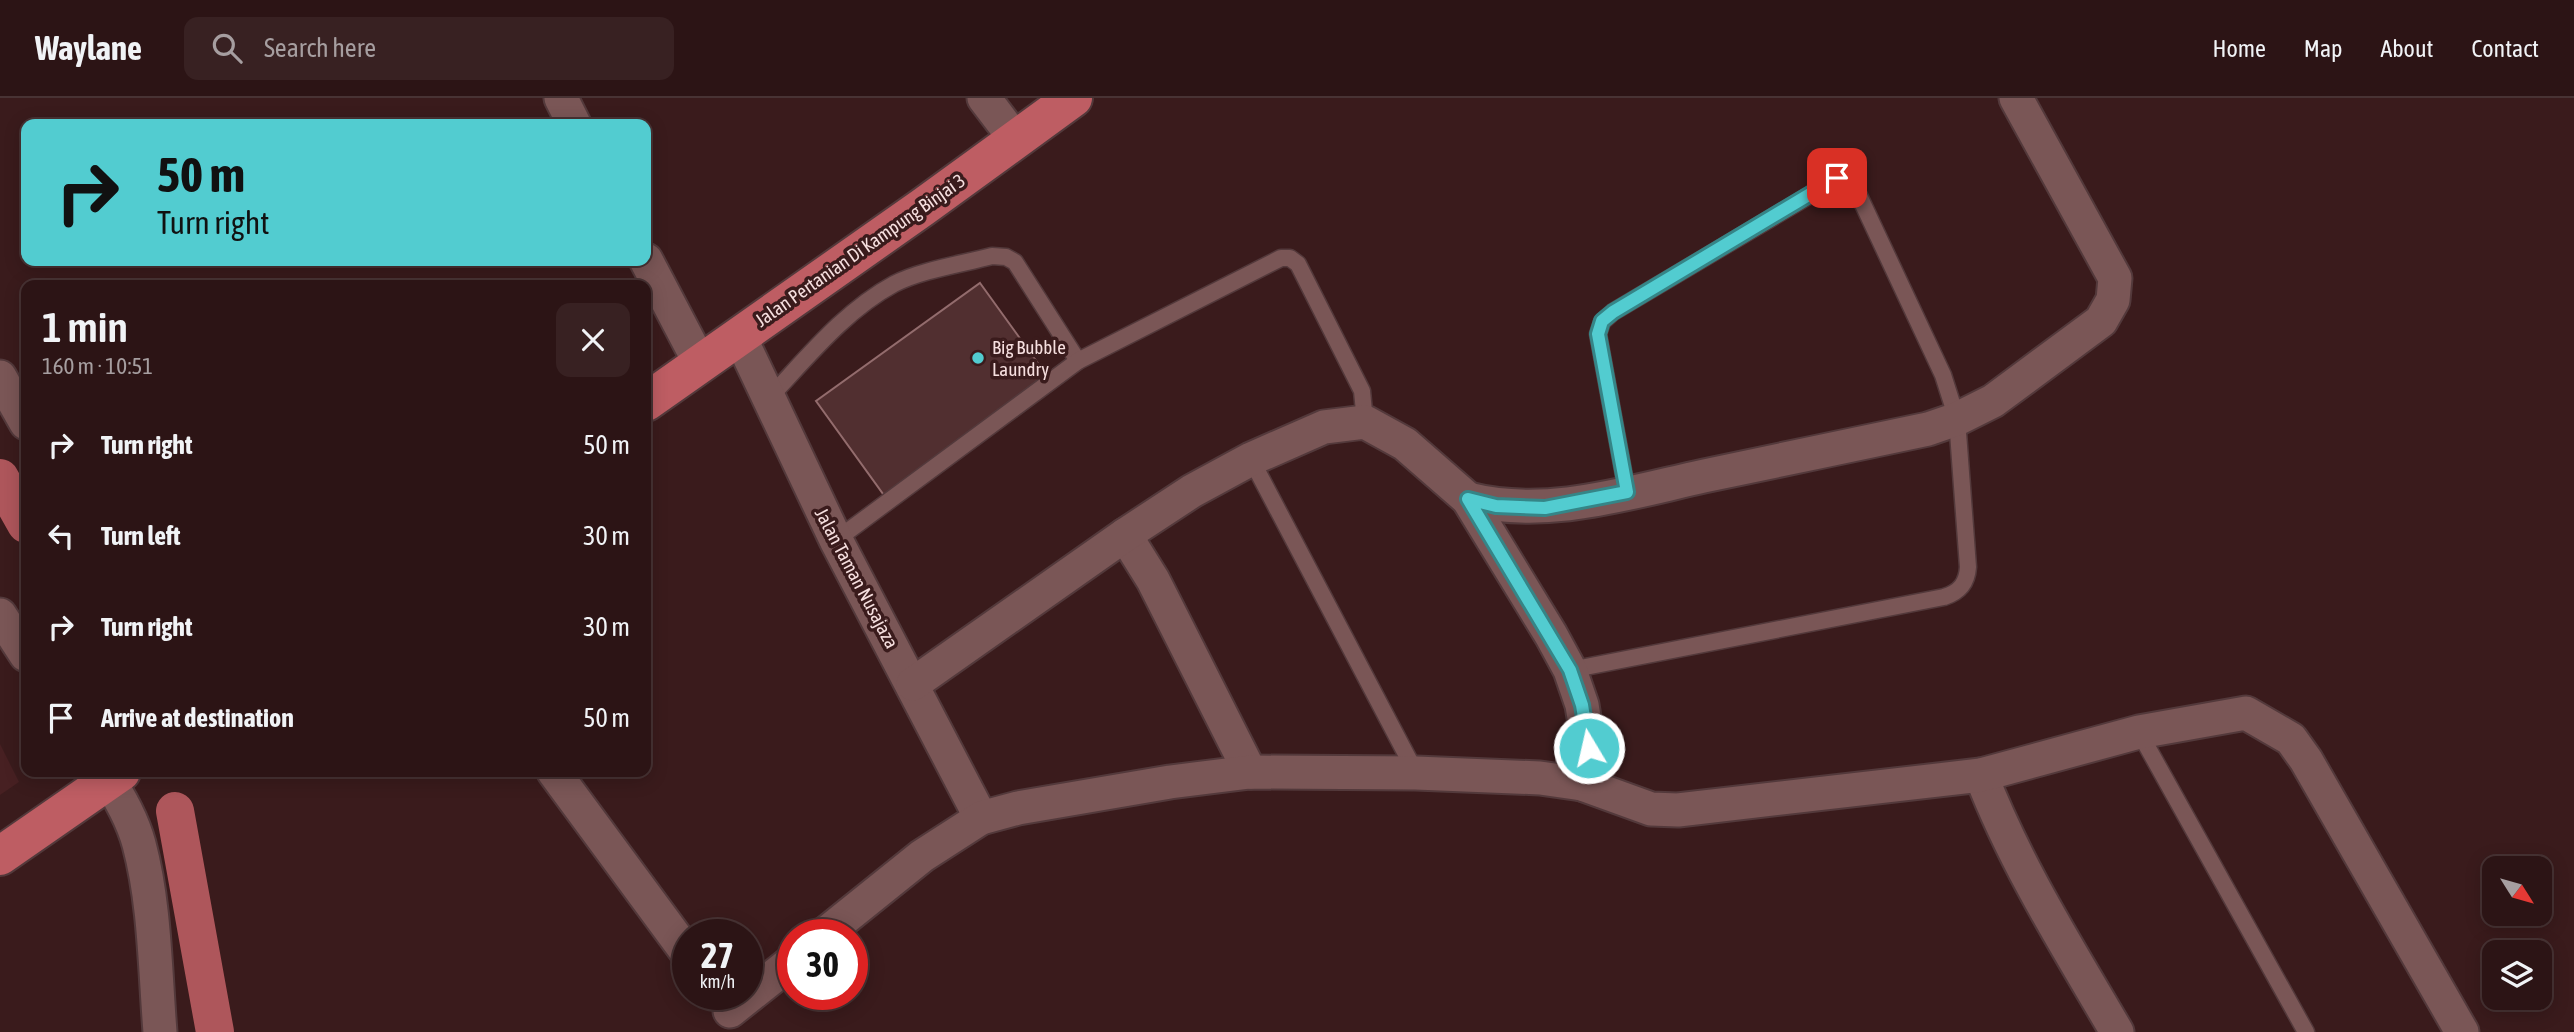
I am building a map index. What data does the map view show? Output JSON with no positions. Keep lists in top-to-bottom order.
{
  "streets": {
    "main road": ["Jalan Pertanian Di Kampung Binjai 3"],
    "street": ["Jalan Taman Nusajaza"]
  },
  "crossings": [
    ["Jalan Pertanian Di Kampung Binjai 3", "Jalan Taman Nusajaza"]
  ],
  "places": ["Big Bubble Laundry"],
  "north": "bottom right",
  "page": {
    "header": "Waylane",
    "search": "Search here",
    "nav": [
      "Home",
      "Map",
      "About",
      "Contact"
    ],
    "turn": ["50 m", "Turn right"],
    "heading": ["1 min", "160 m · 10:51"],
    "list": [
      {
        "name": "Turn right",
        "value": "50 m"
      },
      {
        "name": "Turn left",
        "value": "30 m"
      },
      {
        "name": "Turn right",
        "value": "30 m"
      },
      {
        "name": "Arrive at destination",
        "value": "50 m"
      }
    ],
    "speed": "27 km/h",
    "limit": "30"
  }
}
